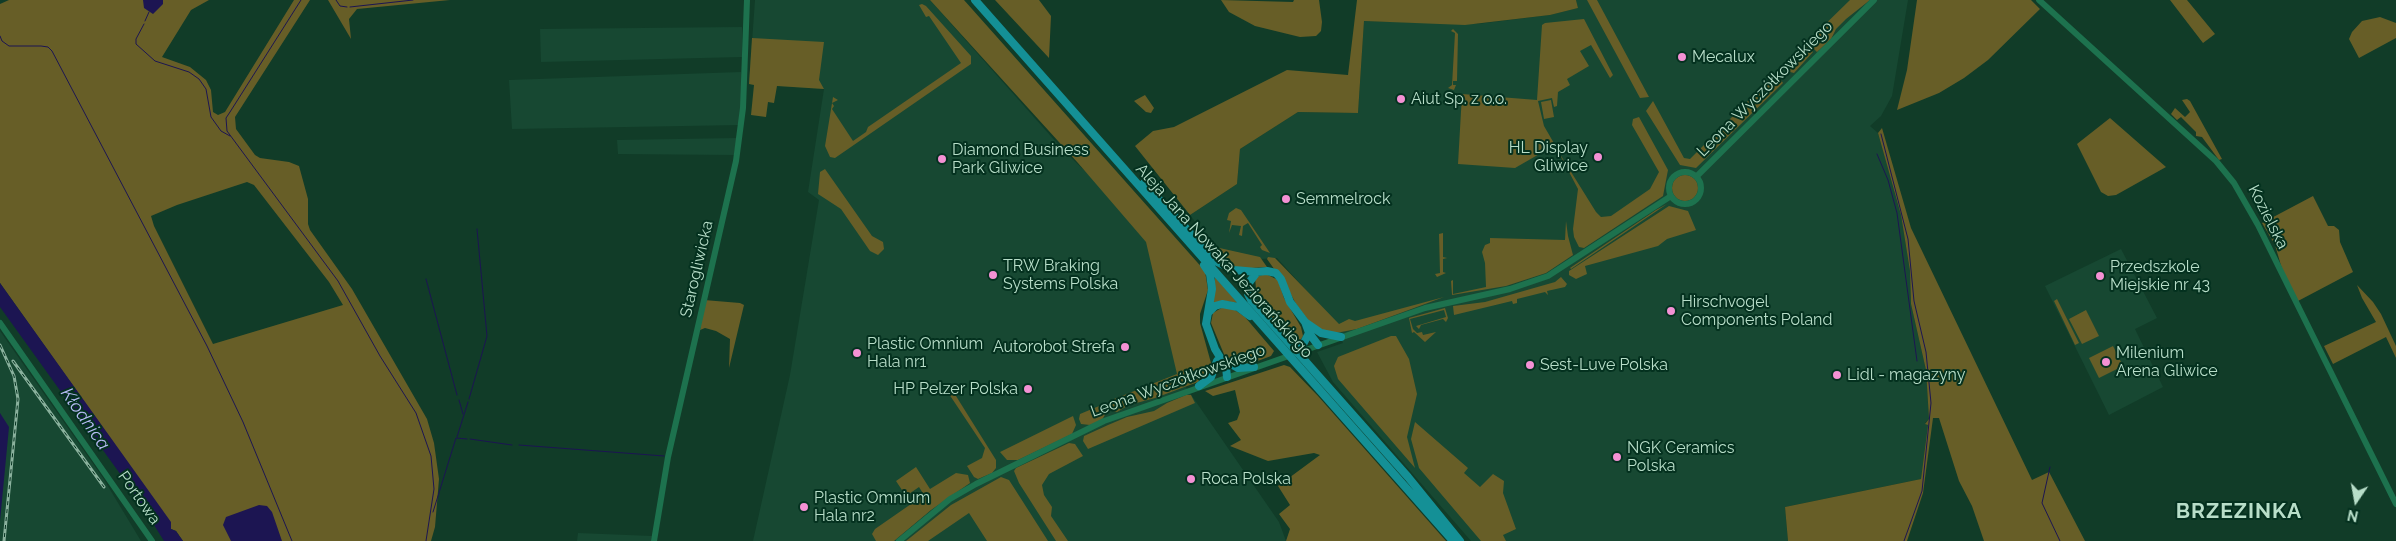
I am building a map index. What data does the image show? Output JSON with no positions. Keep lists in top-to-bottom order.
{
  "streets": {
    "main road": ["Aleja Jana Nowaka-Jeziorańskiego"],
    "street": [
      "Leona Wyczółkowskiego",
      "Kozielska",
      "Starogliwicka",
      "Portowa"
    ]
  },
  "districts": ["BRZEZINKA"],
  "water": ["Kłodnica"],
  "places": [
    "Mecalux",
    "Aiut Sp. z o.o.",
    "HL Display Gliwice",
    "Diamond Business Park Gliwice",
    "Semmelrock",
    "TRW Braking Systems Polska",
    "Przedszkole Miejskie nr 43",
    "Hirschvogel Components Poland",
    "Autorobot Strefa",
    "Plastic Omnium Hala nr1",
    "Milenium Arena Gliwice",
    "Sest-Luve Polska",
    "Lidl - magazyny",
    "HP Pelzer Polska",
    "NGK Ceramics Polska",
    "Roca Polska",
    "Plastic Omnium Hala nr2"
  ],
  "north": "bottom"
}
